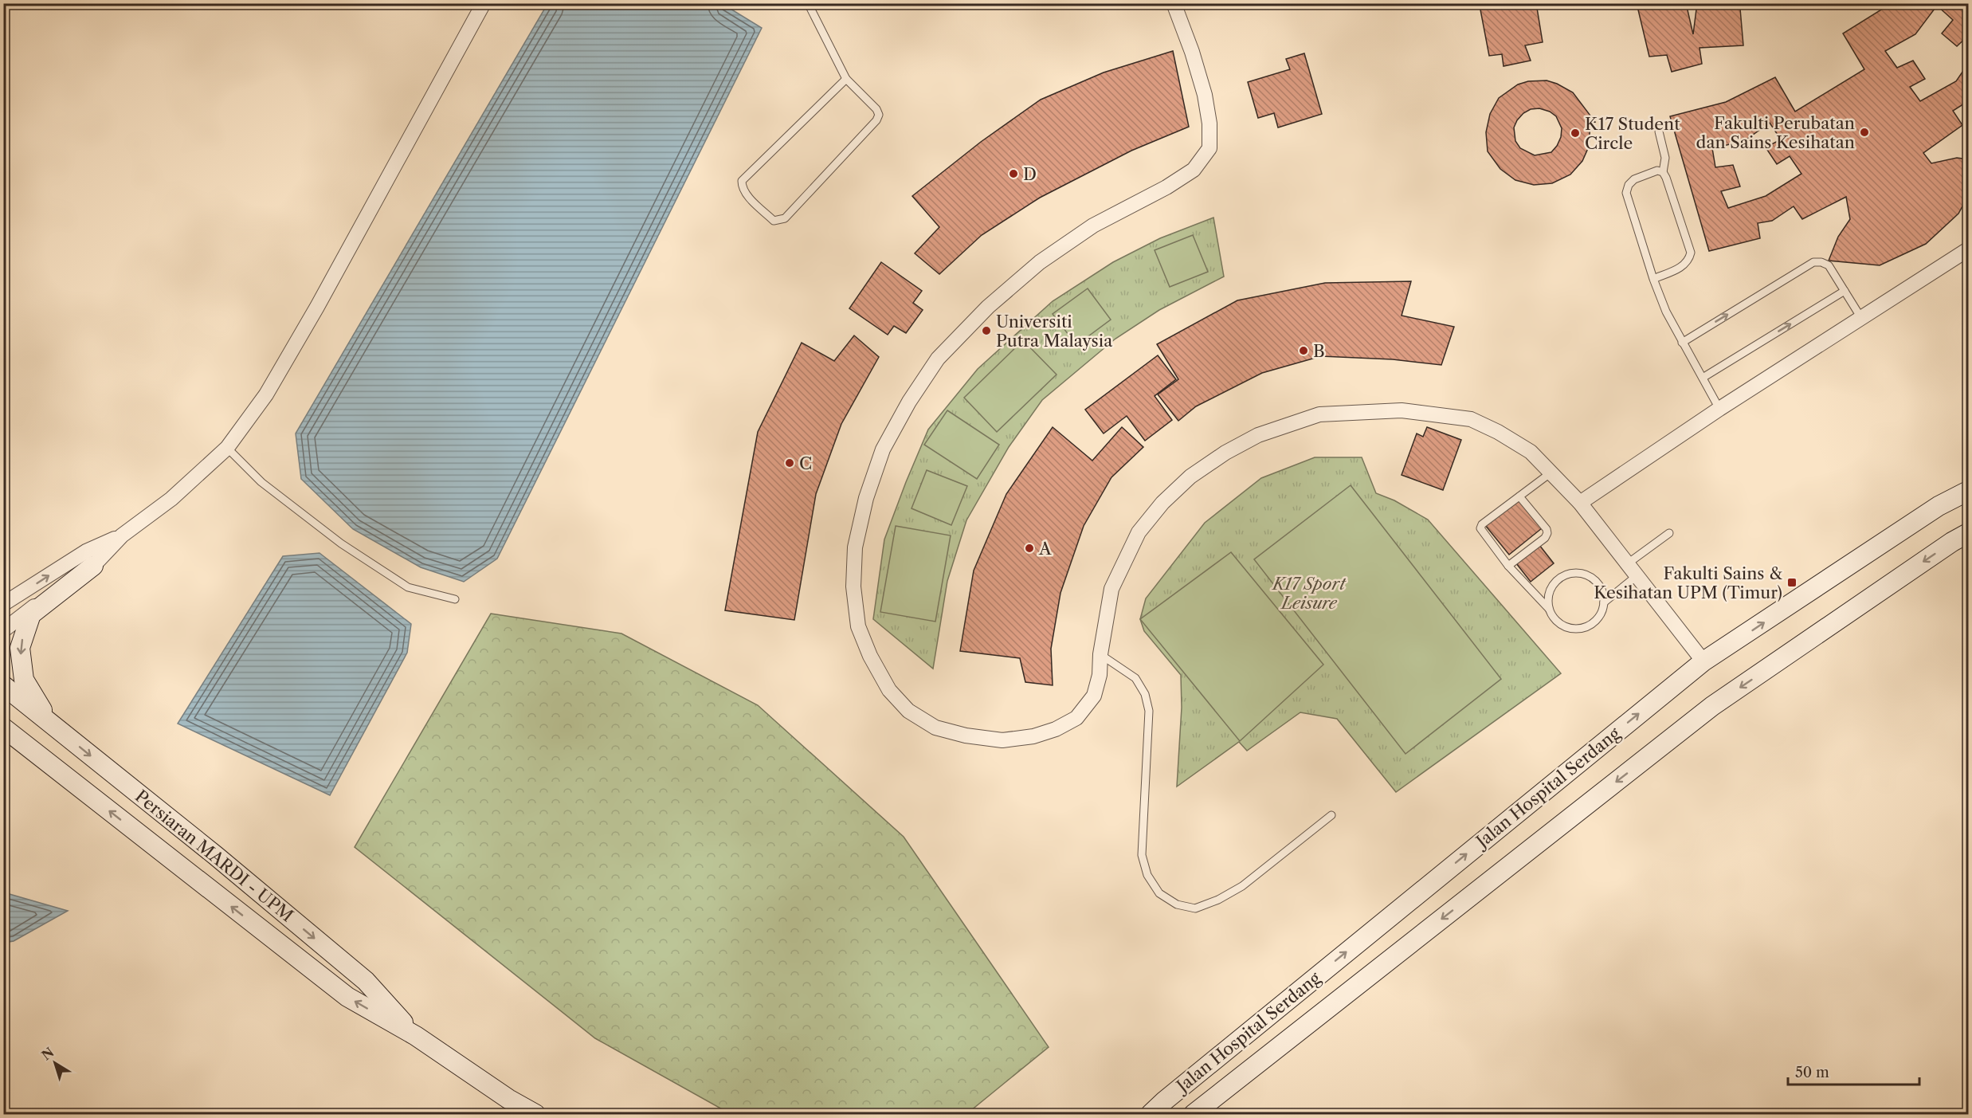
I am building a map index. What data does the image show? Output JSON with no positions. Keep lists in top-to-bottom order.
{
  "streets": {
    "main road": ["Jalan Hospital Serdang", "Persiaran MARDI - UPM"]
  },
  "parks": ["K17 Sport Leisure"],
  "places": {
    "other": [
      "Fakulti Perubatan dan Sains Kesihatan",
      "K17 Student Circle",
      "D",
      "Universiti Putra Malaysia",
      "B",
      "C",
      "A"
    ],
    "transit": ["Fakulti Sains & Kesihatan UPM (Timur)"]
  },
  "scale_bar": "50 m",
  "north": "top left"
}
